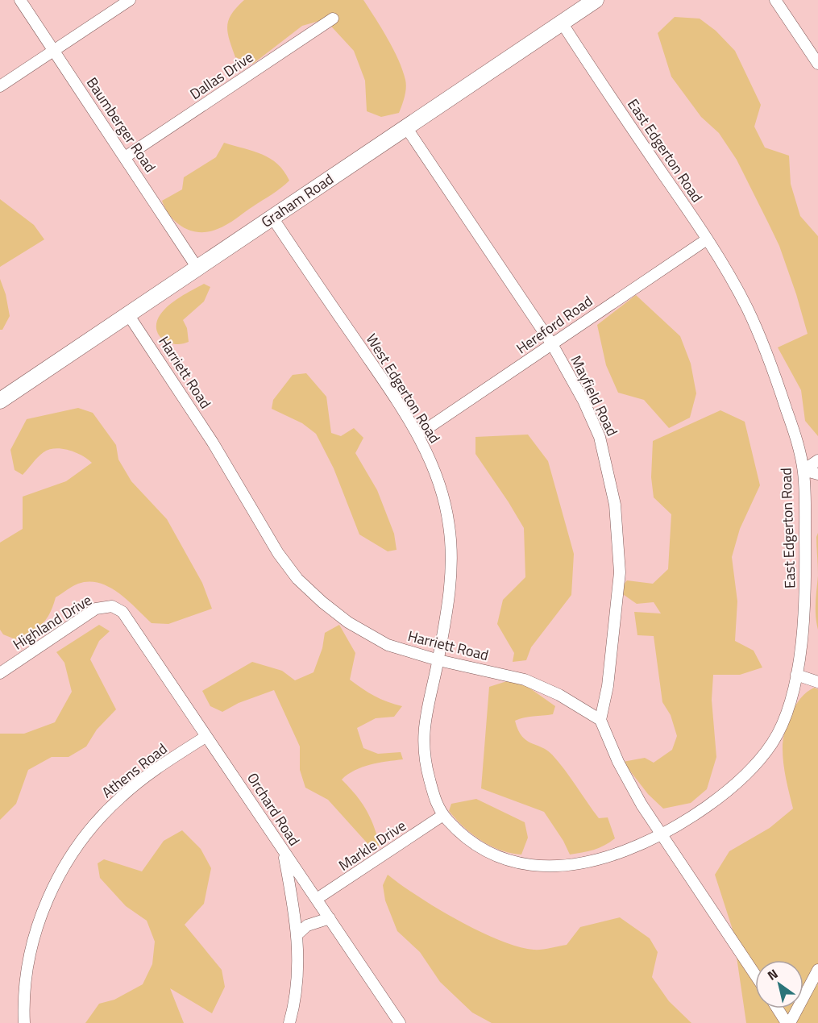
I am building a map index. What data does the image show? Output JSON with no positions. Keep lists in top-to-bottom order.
{
  "streets": {
    "main road": ["Graham Road"],
    "street": [
      "Dallas Drive",
      "Baumberger Road",
      "East Edgerton Road",
      "Hereford Road",
      "Harriett Road",
      "West Edgerton Road",
      "Mayfield Road",
      "Highland Drive",
      "Athens Road",
      "Orchard Road",
      "Markle Drive"
    ]
  },
  "crossings": [
    ["Dallas Drive", "Baumberger Road"],
    ["Baumberger Road", "Graham Road"],
    ["East Edgerton Road", "Graham Road"],
    ["East Edgerton Road", "Hereford Road"],
    ["East Edgerton Road", "West Edgerton Road"],
    ["Graham Road", "Harriett Road"],
    ["Graham Road", "West Edgerton Road"],
    ["Graham Road", "Mayfield Road"],
    ["Hereford Road", "West Edgerton Road"],
    ["Hereford Road", "Mayfield Road"],
    ["Harriett Road", "West Edgerton Road"],
    ["Harriett Road", "Mayfield Road"],
    ["West Edgerton Road", "Markle Drive"],
    ["Highland Drive", "Orchard Road"],
    ["Athens Road", "Orchard Road"],
    ["Orchard Road", "Markle Drive"]
  ],
  "north": "top left"
}
